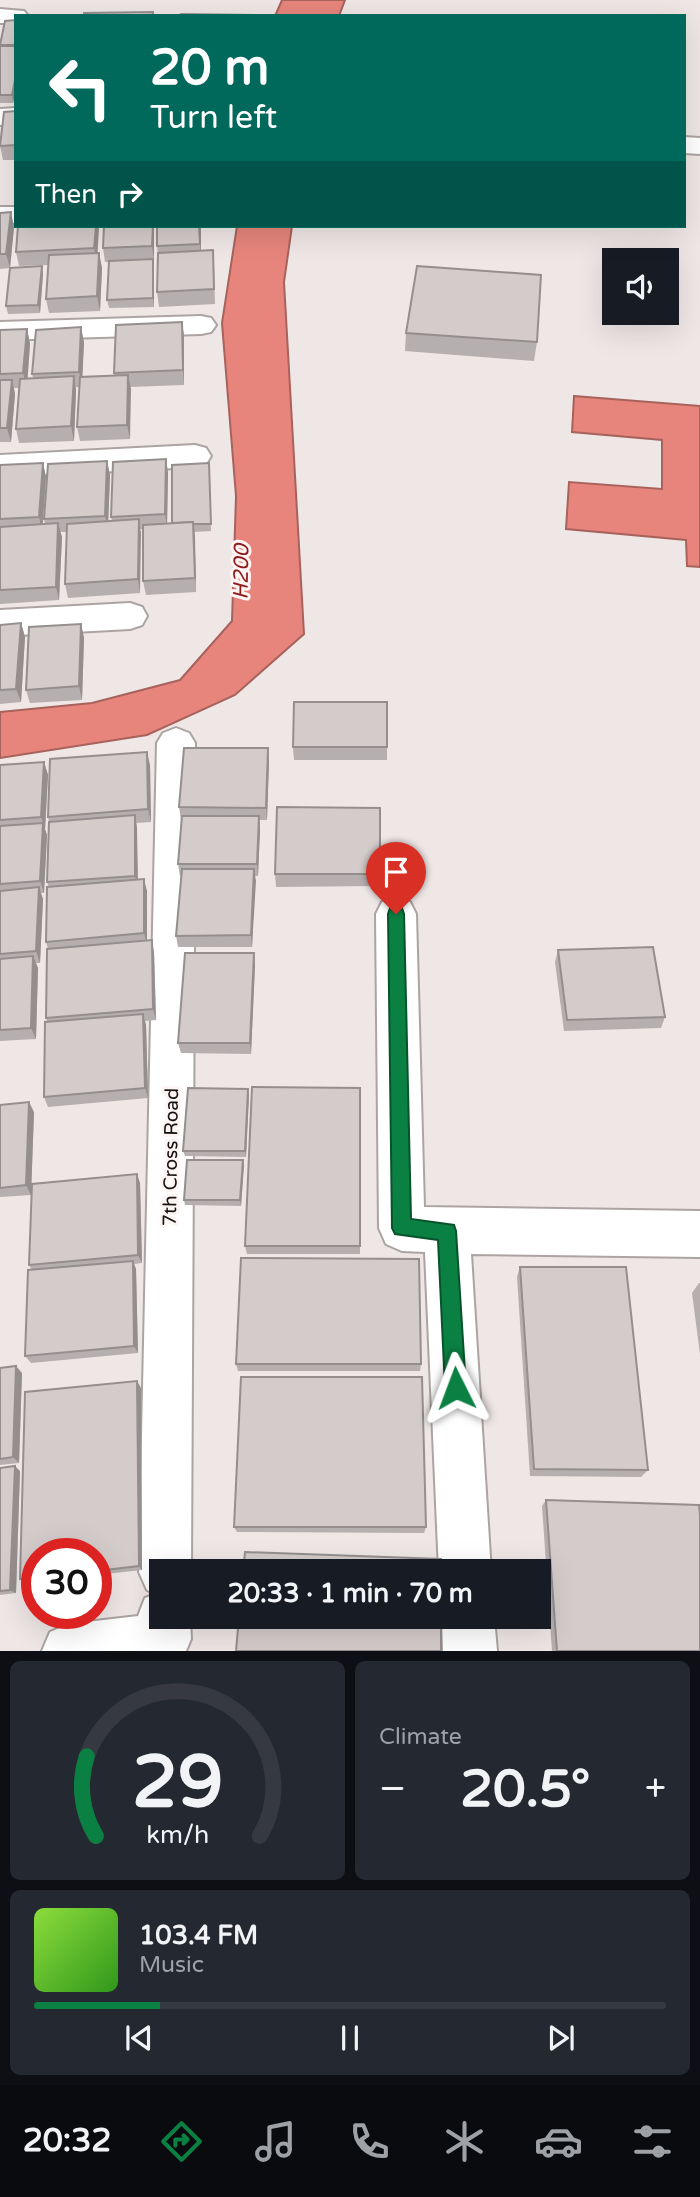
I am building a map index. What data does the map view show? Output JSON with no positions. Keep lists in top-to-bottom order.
{
  "streets": {
    "street": ["7th Cross Road"]
  },
  "water": ["H200"],
  "page": {
    "turn": ["20 m", "Turn left"],
    "then": "Then",
    "limit": "30",
    "trip": "20:33 · 1 min · 70 m",
    "tile": "Climate",
    "heat": ["−", "20.5°", "+"],
    "song": ["103.4 FM", "Music"],
    "tabs": "20:32",
    "gauge": ["29", "km/h"]
  }
}
